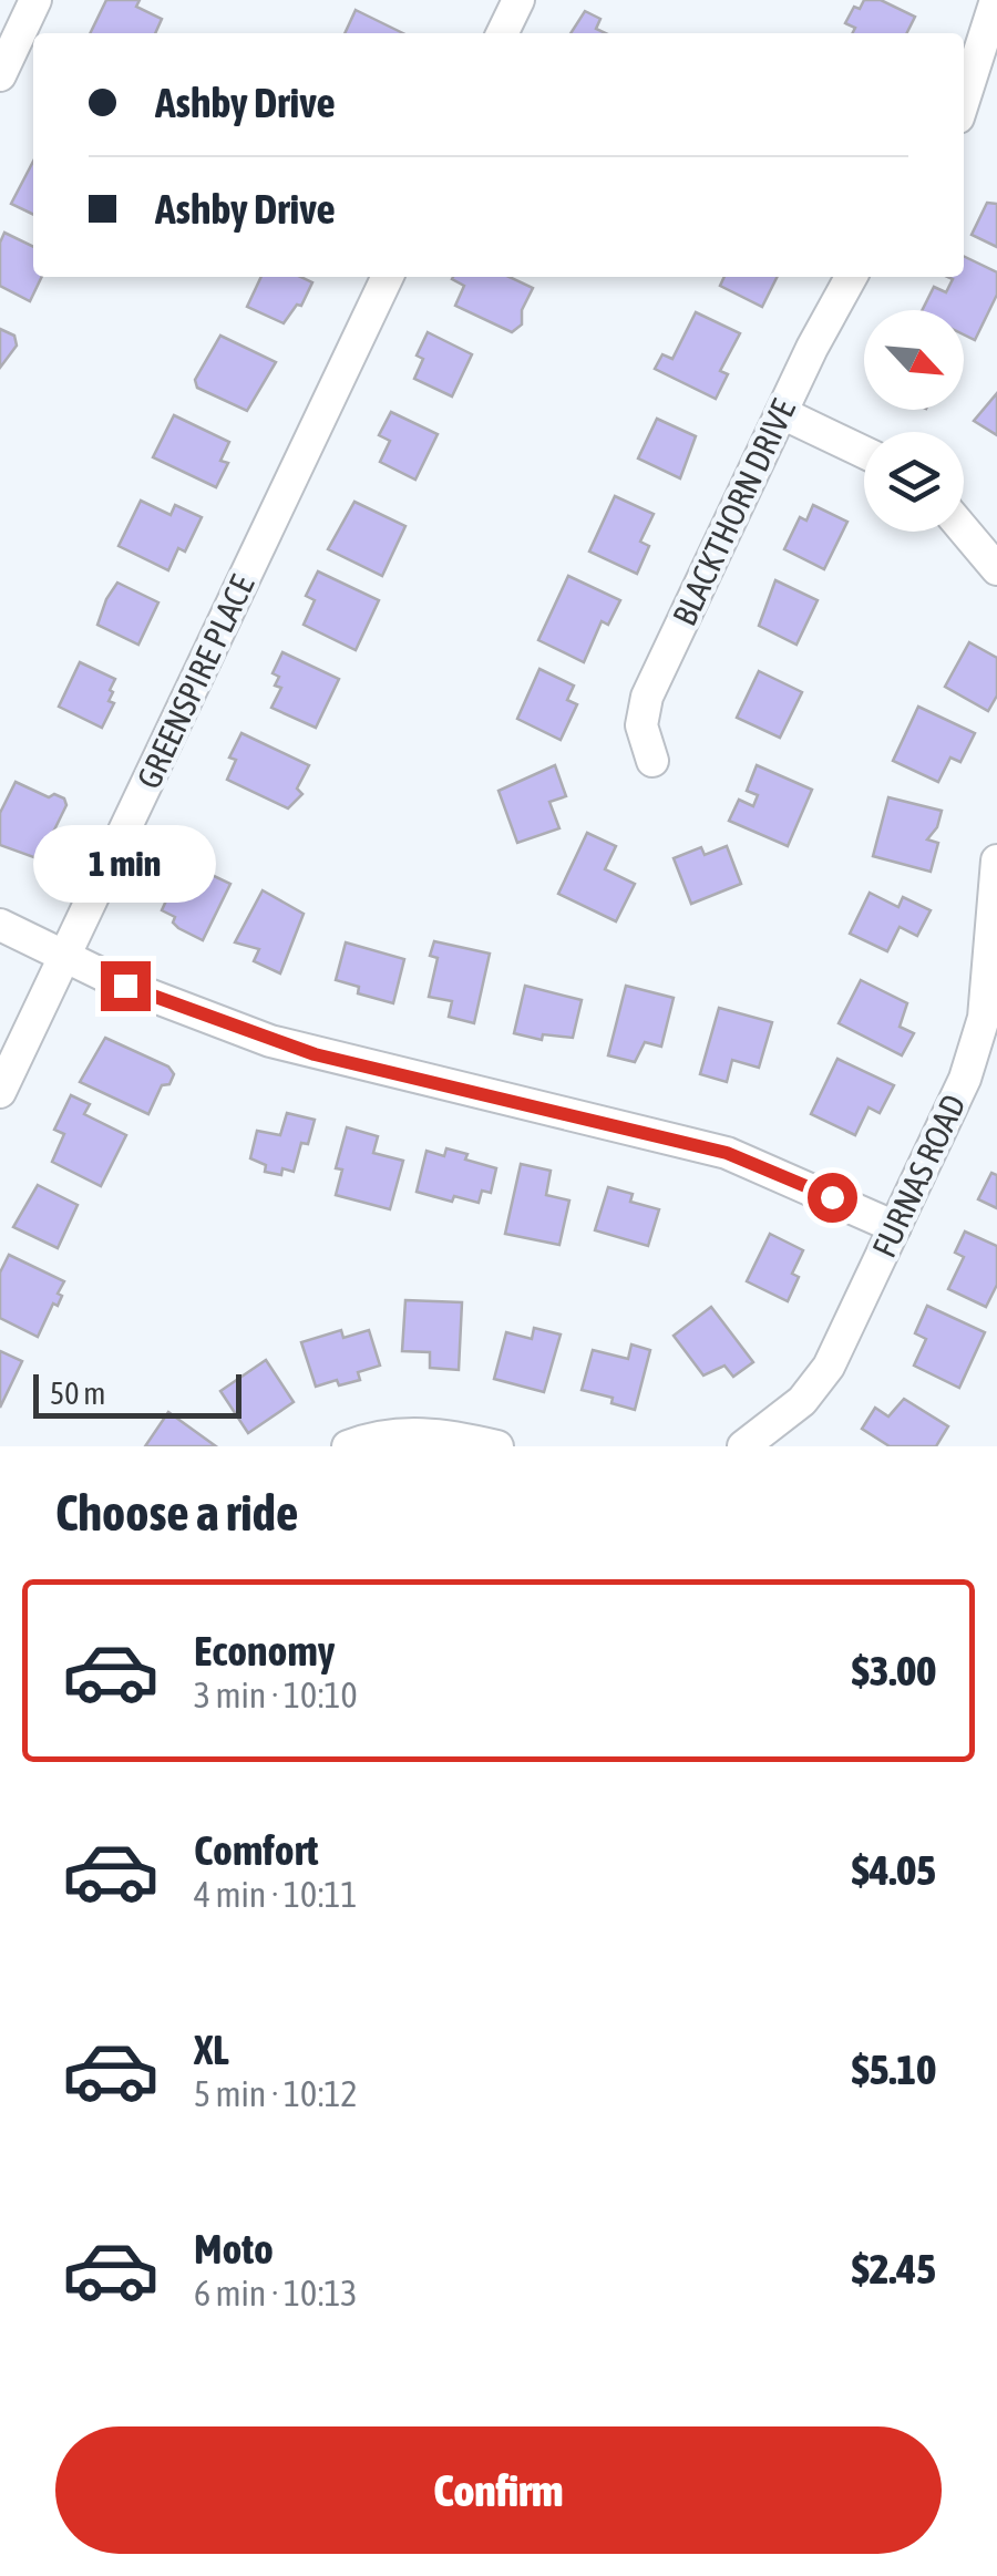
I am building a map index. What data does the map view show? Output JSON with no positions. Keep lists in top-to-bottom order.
{
  "streets": {
    "street": ["BLACKTHORN DRIVE", "GREENSPIRE PLACE", "FURNAS ROAD"]
  },
  "scale_bar": "50 m",
  "north": "bottom right",
  "page": {
    "banner": ["Ashby Drive", "Ashby Drive"],
    "bubble": "1 min",
    "scale": "50 m",
    "heading": "Choose a ride",
    "list": [
      {
        "name": "Economy",
        "note": "3 min · 10:10",
        "value": "$3.00"
      },
      {
        "name": "Comfort",
        "note": "4 min · 10:11",
        "value": "$4.05"
      },
      {
        "name": "XL",
        "note": "5 min · 10:12",
        "value": "$5.10"
      },
      {
        "name": "Moto",
        "note": "6 min · 10:13",
        "value": "$2.45"
      }
    ],
    "buttons": "Confirm"
  }
}
